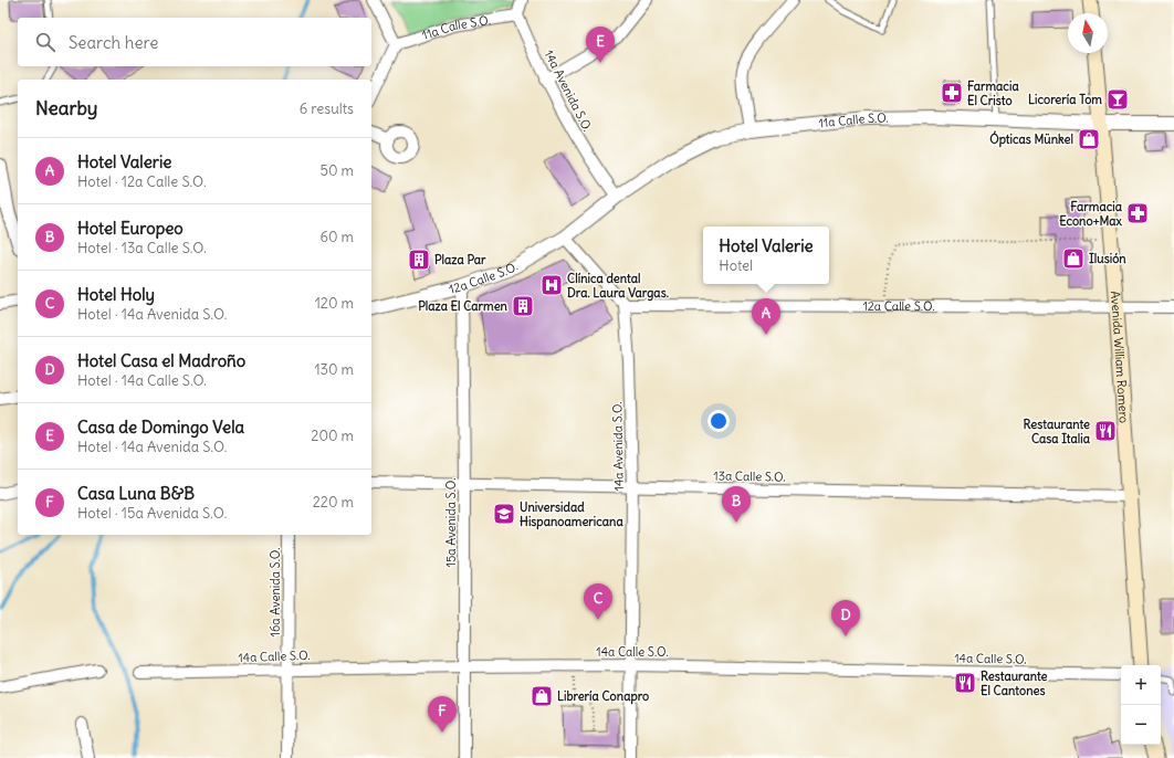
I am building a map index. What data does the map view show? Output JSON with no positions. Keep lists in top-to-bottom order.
{
  "streets": {
    "main road": ["Avenida William Romero"],
    "street": [
      "11a Calle S.O.",
      "14a Avenida S.O.",
      "12a Calle S.O.",
      "13a Calle S.O.",
      "15a Avenida S.O.",
      "16a Avenida S.O.",
      "14a Calle S.O."
    ]
  },
  "crossings": [
    ["11a Calle S.O.", "14a Avenida S.O."],
    ["11a Calle S.O.", "12a Calle S.O."],
    ["11a Calle S.O.", "Avenida William Romero"],
    ["14a Avenida S.O.", "12a Calle S.O."],
    ["14a Avenida S.O.", "13a Calle S.O."],
    ["14a Avenida S.O.", "14a Calle S.O."],
    ["12a Calle S.O.", "Avenida William Romero"],
    ["12a Calle S.O.", "15a Avenida S.O."],
    ["Avenida William Romero", "13a Calle S.O."],
    ["13a Calle S.O.", "15a Avenida S.O."],
    ["15a Avenida S.O.", "14a Calle S.O."],
    ["16a Avenida S.O.", "14a Calle S.O."]
  ],
  "places": {
    "pharmacy": ["Farmacia El Cristo", "Farmacia Econo+Max"],
    "bar": ["Licorería Tom"],
    "shop": ["Ópticas Münkel", "Ilusión", "Librería Conapro"],
    "building": ["Plaza Par", "Plaza El Carmen"],
    "hospital": ["Clínica dental Dra. Laura Vargas."],
    "restaurant": ["Restaurante Casa Italia", "Restaurante El Cantones"],
    "school or university": ["Universidad Hispanoamericana"]
  },
  "north": "top",
  "page": {
    "search": "Search here",
    "pins": [
      "E",
      "A",
      "B",
      "C",
      "D",
      "F"
    ],
    "heading": ["Nearby", "6 results"],
    "list": [
      {
        "mark": "A",
        "name": "Hotel Valerie",
        "note": "Hotel · 12a Calle S.O.",
        "value": "50 m"
      },
      {
        "mark": "B",
        "name": "Hotel Europeo",
        "note": "Hotel · 13a Calle S.O.",
        "value": "60 m"
      },
      {
        "mark": "C",
        "name": "Hotel Holy",
        "note": "Hotel · 14a Avenida S.O.",
        "value": "120 m"
      },
      {
        "mark": "D",
        "name": "Hotel Casa el Madroño",
        "note": "Hotel · 14a Calle S.O.",
        "value": "130 m"
      },
      {
        "mark": "E",
        "name": "Casa de Domingo Vela",
        "note": "Hotel · 14a Avenida S.O.",
        "value": "200 m"
      },
      {
        "mark": "F",
        "name": "Casa Luna B&B",
        "note": "Hotel · 15a Avenida S.O.",
        "value": "220 m"
      }
    ],
    "popup": ["Hotel Valerie", "Hotel"],
    "map_buttons": ["+", "−"]
  }
}
